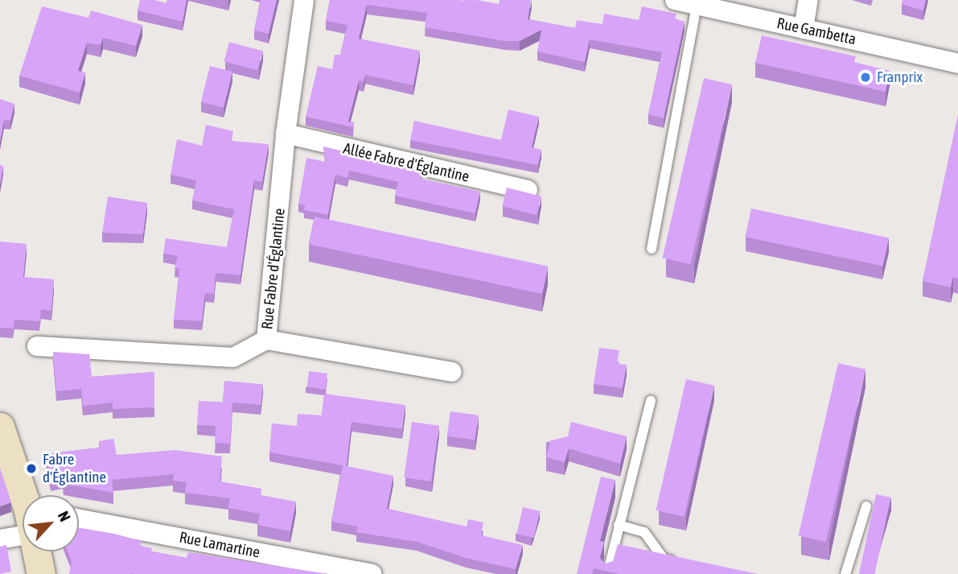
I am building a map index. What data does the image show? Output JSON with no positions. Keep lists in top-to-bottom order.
{
  "streets": {
    "street": [
      "Rue Gambetta",
      "Allée Fabre d'Églantine",
      "Rue Fabre d'Églantine",
      "Rue Lamartine"
    ]
  },
  "crossings": [
    ["Allée Fabre d'Églantine", "Rue Fabre d'Églantine"]
  ],
  "places": ["Franprix", "Fabre d'Églantine"],
  "north": "top right"
}
